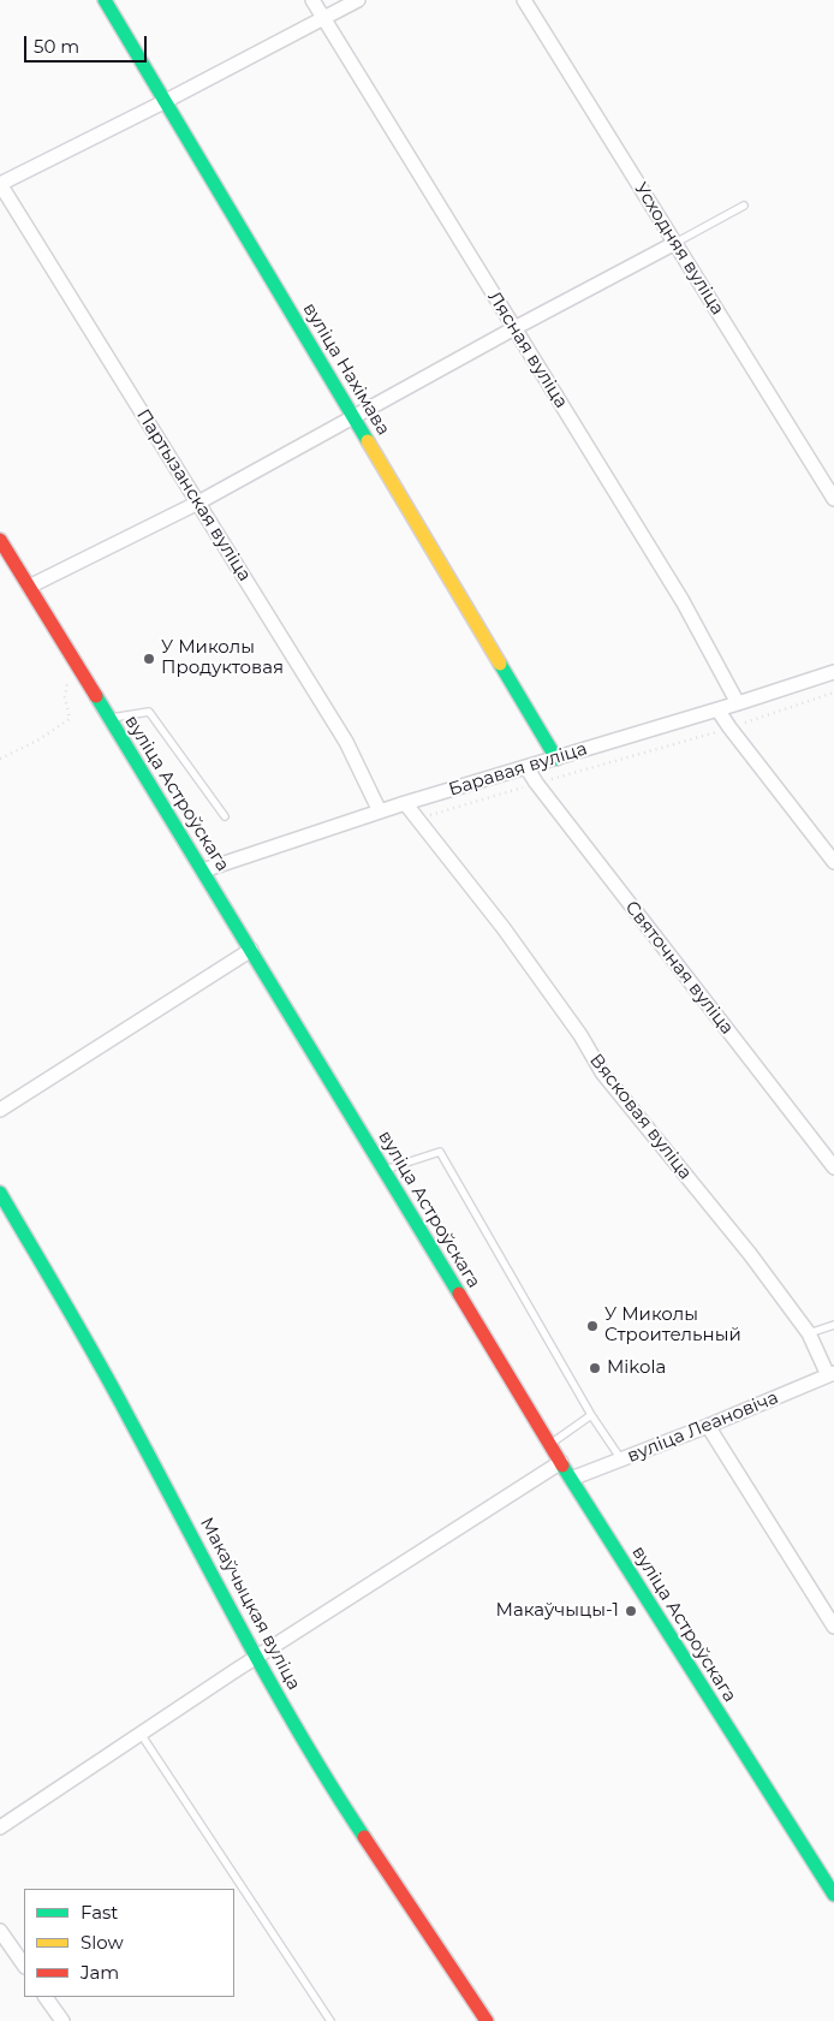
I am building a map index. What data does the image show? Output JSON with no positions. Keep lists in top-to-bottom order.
{
  "streets": {
    "street": [
      "Усходняя вуліца",
      "Лясная вуліца",
      "вуліца Нахімава",
      "Партызанская вуліца",
      "Баравая вуліца",
      "вуліца Астроўскага",
      "Святочная вуліца",
      "Вясковая вуліца",
      "вуліца Леановіча",
      "Макаўчыцкая вуліца"
    ]
  },
  "crossings": [
    ["Лясная вуліца", "Баравая вуліца"],
    ["вуліца Нахімава", "Баравая вуліца"],
    ["Партызанская вуліца", "Баравая вуліца"],
    ["Баравая вуліца", "вуліца Астроўскага"],
    ["Баравая вуліца", "Святочная вуліца"],
    ["Баравая вуліца", "Вясковая вуліца"],
    ["вуліца Астроўскага", "вуліца Леановіча"],
    ["Вясковая вуліца", "вуліца Леановіча"]
  ],
  "places": [
    "У Миколы Продуктовая",
    "У Миколы Строительный",
    "Mikola",
    "Макаўчыцы-1"
  ],
  "legend": ["Fast", "Slow", "Jam"],
  "scale_bar": "50 m"
}
